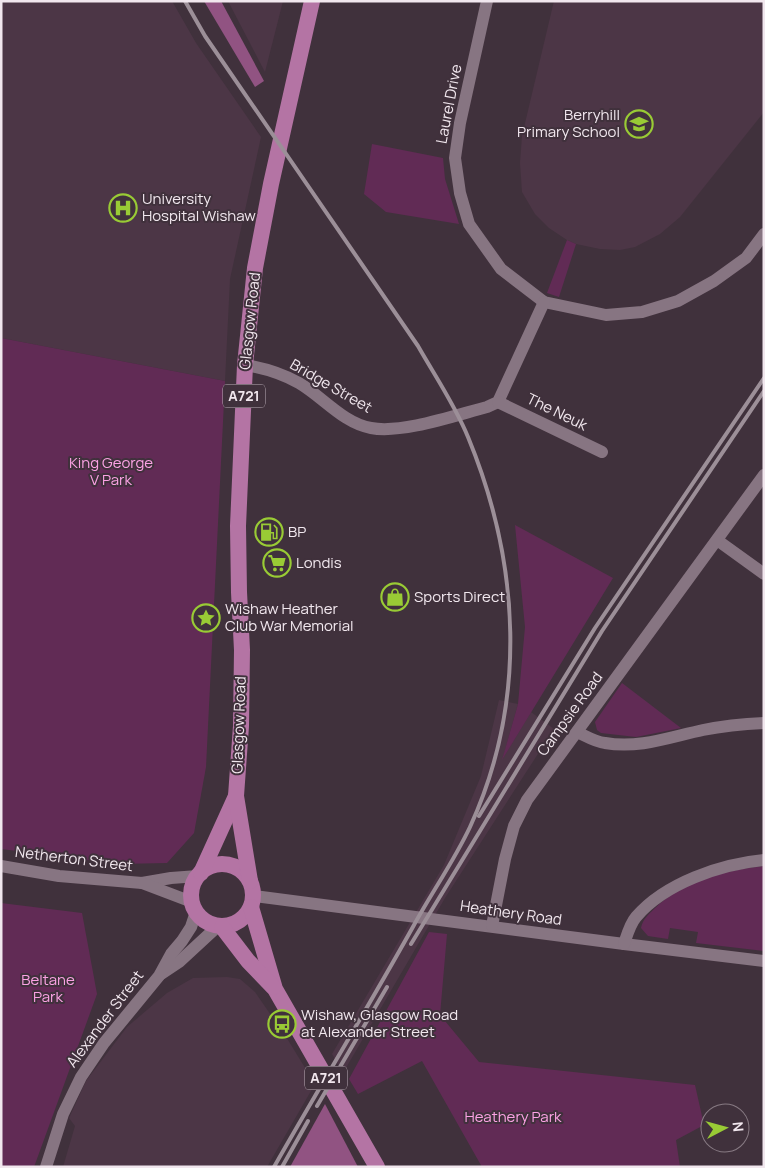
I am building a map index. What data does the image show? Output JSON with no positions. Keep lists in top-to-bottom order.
{
  "streets": {
    "main road": ["Glasgow Road", "A721"],
    "street": [
      "Laurel Drive",
      "Bridge Street",
      "The Neuk",
      "Campsie Road",
      "Netherton Street",
      "Heathery Road",
      "Alexander Street"
    ]
  },
  "crossings": [
    ["Glasgow Road", "Bridge Street"],
    ["Glasgow Road", "Netherton Street"],
    ["Glasgow Road", "Heathery Road"],
    ["Glasgow Road", "Alexander Street"],
    ["Bridge Street", "The Neuk"],
    ["Campsie Road", "Heathery Road"],
    ["Netherton Street", "Heathery Road"],
    ["Netherton Street", "Alexander Street"],
    ["Heathery Road", "Alexander Street"]
  ],
  "parks": ["King George V Park", "Beltane Park", "Heathery Park"],
  "places": {
    "school or university": ["Berryhill Primary School"],
    "hospital": ["University Hospital Wishaw"],
    "fuel station": ["BP"],
    "supermarket": ["Londis"],
    "shop": ["Sports Direct"],
    "place": ["Wishaw Heather Club War Memorial"],
    "bus stop": ["Wishaw, Glasgow Road at Alexander Street"]
  },
  "north": "right"
}
